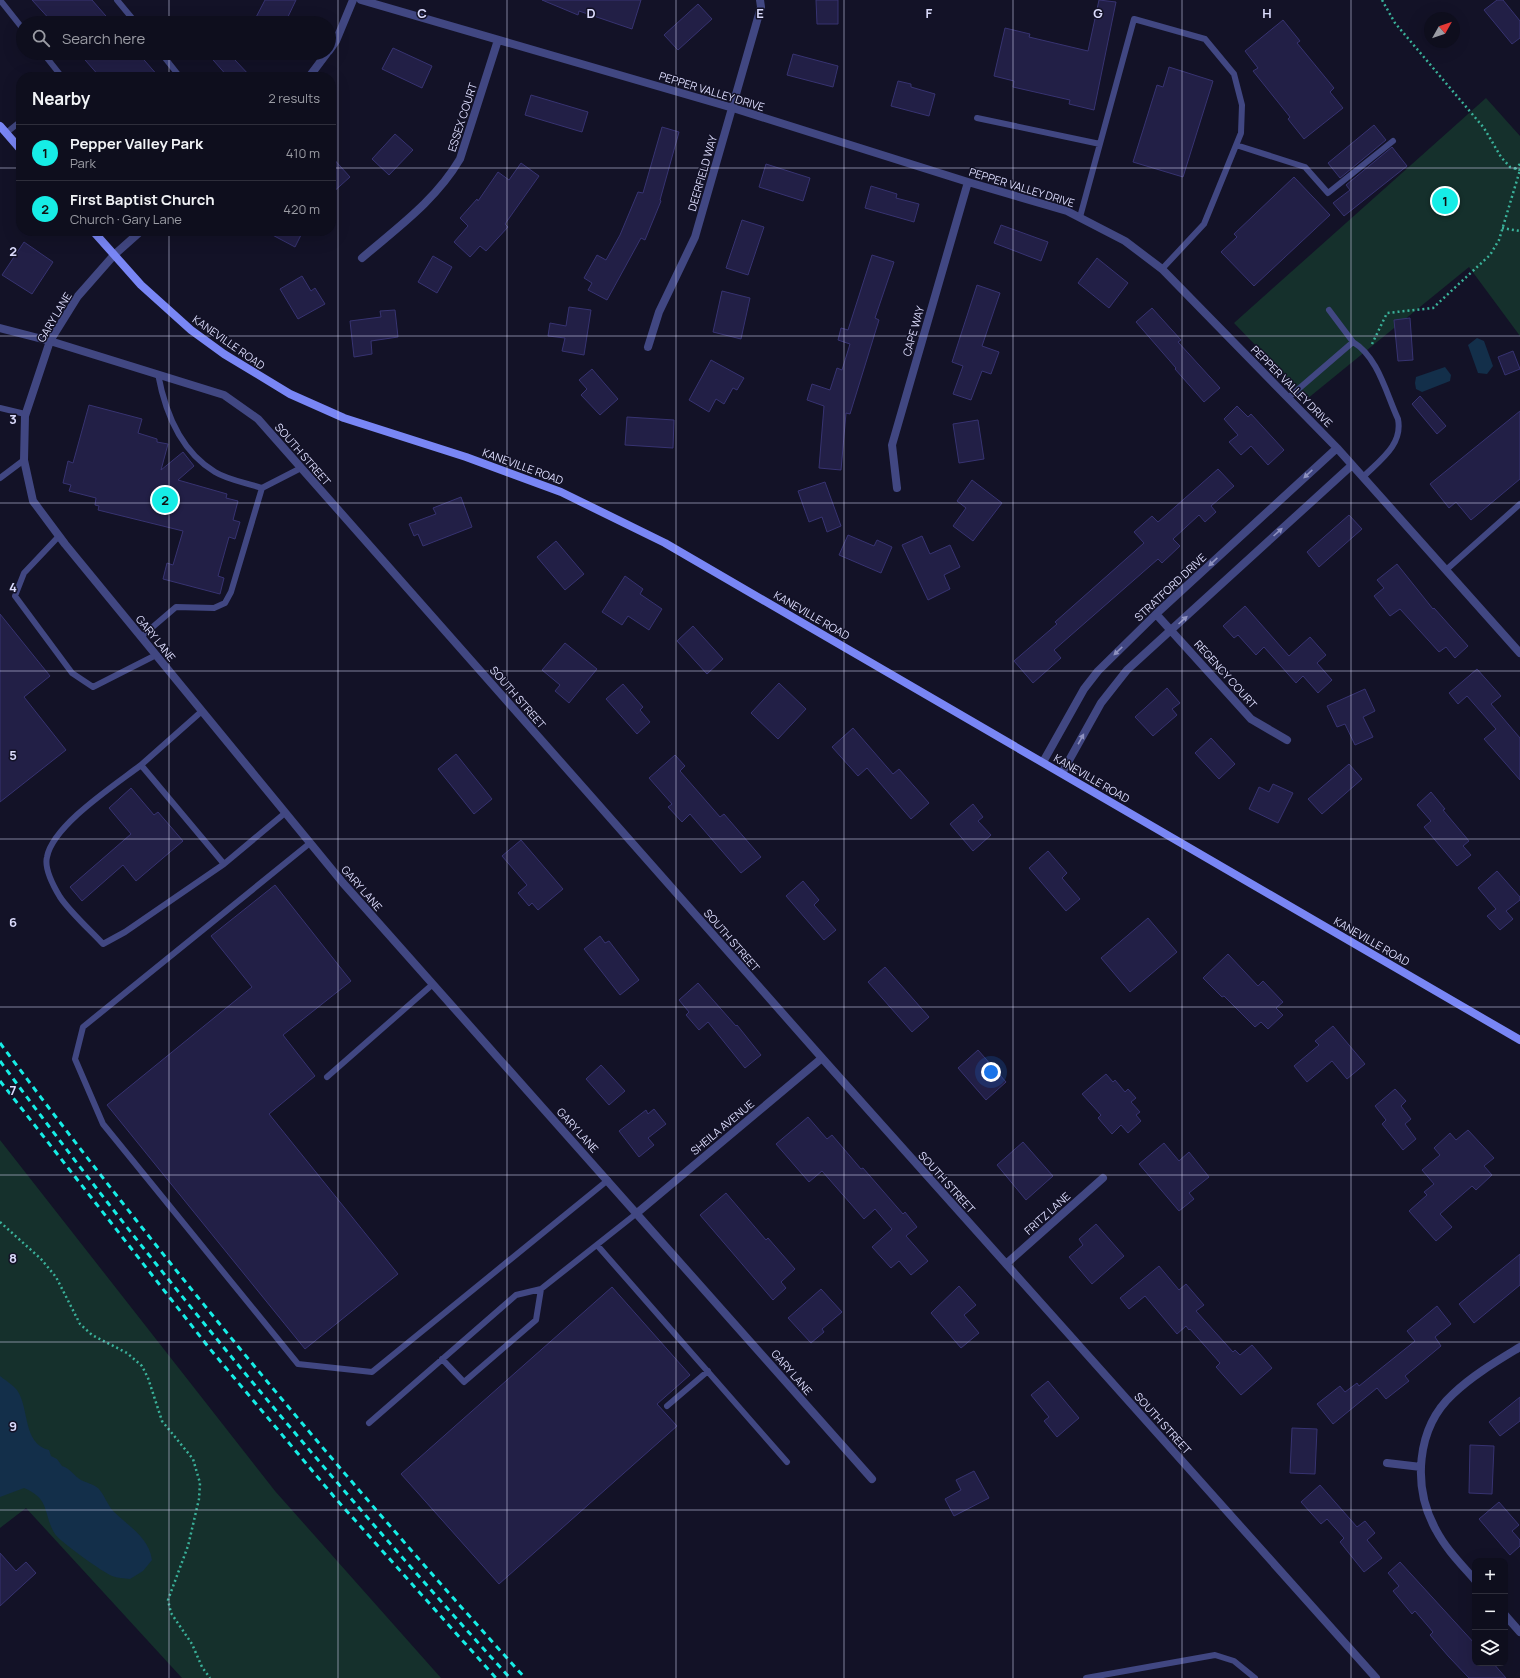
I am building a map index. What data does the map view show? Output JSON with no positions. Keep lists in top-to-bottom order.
{
  "streets": {
    "main road": ["KANEVILLE ROAD"],
    "street": [
      "PEPPER VALLEY DRIVE",
      "ESSEX COURT",
      "DEERFIELD WAY",
      "GARY LANE",
      "CAPE WAY",
      "SOUTH STREET",
      "STRATFORD DRIVE",
      "REGENCY COURT",
      "SHEILA AVENUE",
      "FRITZ LANE"
    ]
  },
  "crossings": [
    ["PEPPER VALLEY DRIVE", "ESSEX COURT"],
    ["PEPPER VALLEY DRIVE", "DEERFIELD WAY"],
    ["PEPPER VALLEY DRIVE", "CAPE WAY"],
    ["PEPPER VALLEY DRIVE", "STRATFORD DRIVE"],
    ["GARY LANE", "KANEVILLE ROAD"],
    ["GARY LANE", "SOUTH STREET"],
    ["GARY LANE", "SHEILA AVENUE"],
    ["KANEVILLE ROAD", "STRATFORD DRIVE"],
    ["SOUTH STREET", "SHEILA AVENUE"],
    ["SOUTH STREET", "FRITZ LANE"],
    ["STRATFORD DRIVE", "REGENCY COURT"]
  ],
  "north": "top right",
  "page": {
    "search": "Search here",
    "heading": ["Nearby", "2 results"],
    "list": [
      {
        "mark": "1",
        "name": "Pepper Valley Park",
        "note": "Park",
        "value": "410 m"
      },
      {
        "mark": "2",
        "name": "First Baptist Church",
        "note": "Church · Gary Lane",
        "value": "420 m"
      }
    ],
    "pins": ["1", "2"],
    "map_buttons": ["+", "−"]
  },
  "grid": {
    "columns": [
      "C",
      "D",
      "E",
      "F",
      "G",
      "H"
    ],
    "rows": [
      "2",
      "3",
      "4",
      "5",
      "6",
      "7",
      "8",
      "9"
    ]
  }
}
